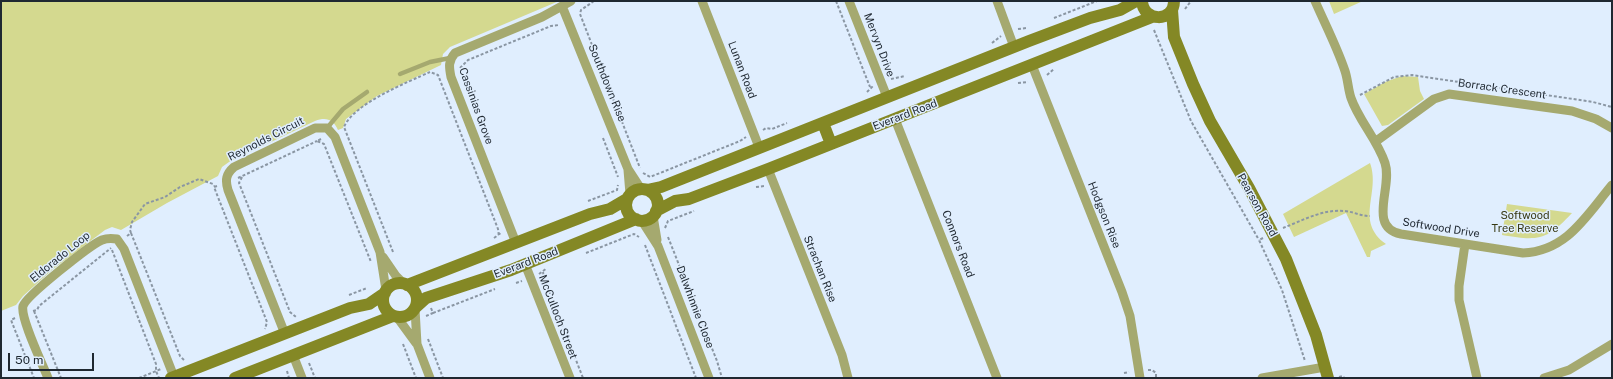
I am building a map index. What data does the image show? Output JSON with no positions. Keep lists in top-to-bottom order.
{
  "streets": {
    "street": [
      "Mervyn Drive",
      "Lunan Road",
      "Southdown Rise",
      "Borrack Crescent",
      "Cassinias Grove",
      "Everard Road",
      "Reynolds Circuit",
      "Pearson Road",
      "Hodgson Rise",
      "Softwood Drive",
      "Connors Road",
      "Eldorado Loop",
      "Strachan Rise",
      "Dalwhinnie Close",
      "McCulloch Street"
    ]
  },
  "crossings": [
    ["Mervyn Drive", "Everard Road"],
    ["Lunan Road", "Everard Road"],
    ["Southdown Rise", "Cassinias Grove"],
    ["Southdown Rise", "Everard Road"],
    ["Southdown Rise", "Dalwhinnie Close"],
    ["Borrack Crescent", "Softwood Drive"],
    ["Cassinias Grove", "Everard Road"],
    ["Everard Road", "Pearson Road"],
    ["Everard Road", "Hodgson Rise"],
    ["Everard Road", "Connors Road"],
    ["Everard Road", "Strachan Rise"],
    ["Everard Road", "Dalwhinnie Close"],
    ["Everard Road", "McCulloch Street"]
  ],
  "parks": ["Softwood Tree Reserve"],
  "scale_bar": "50 m"
}
